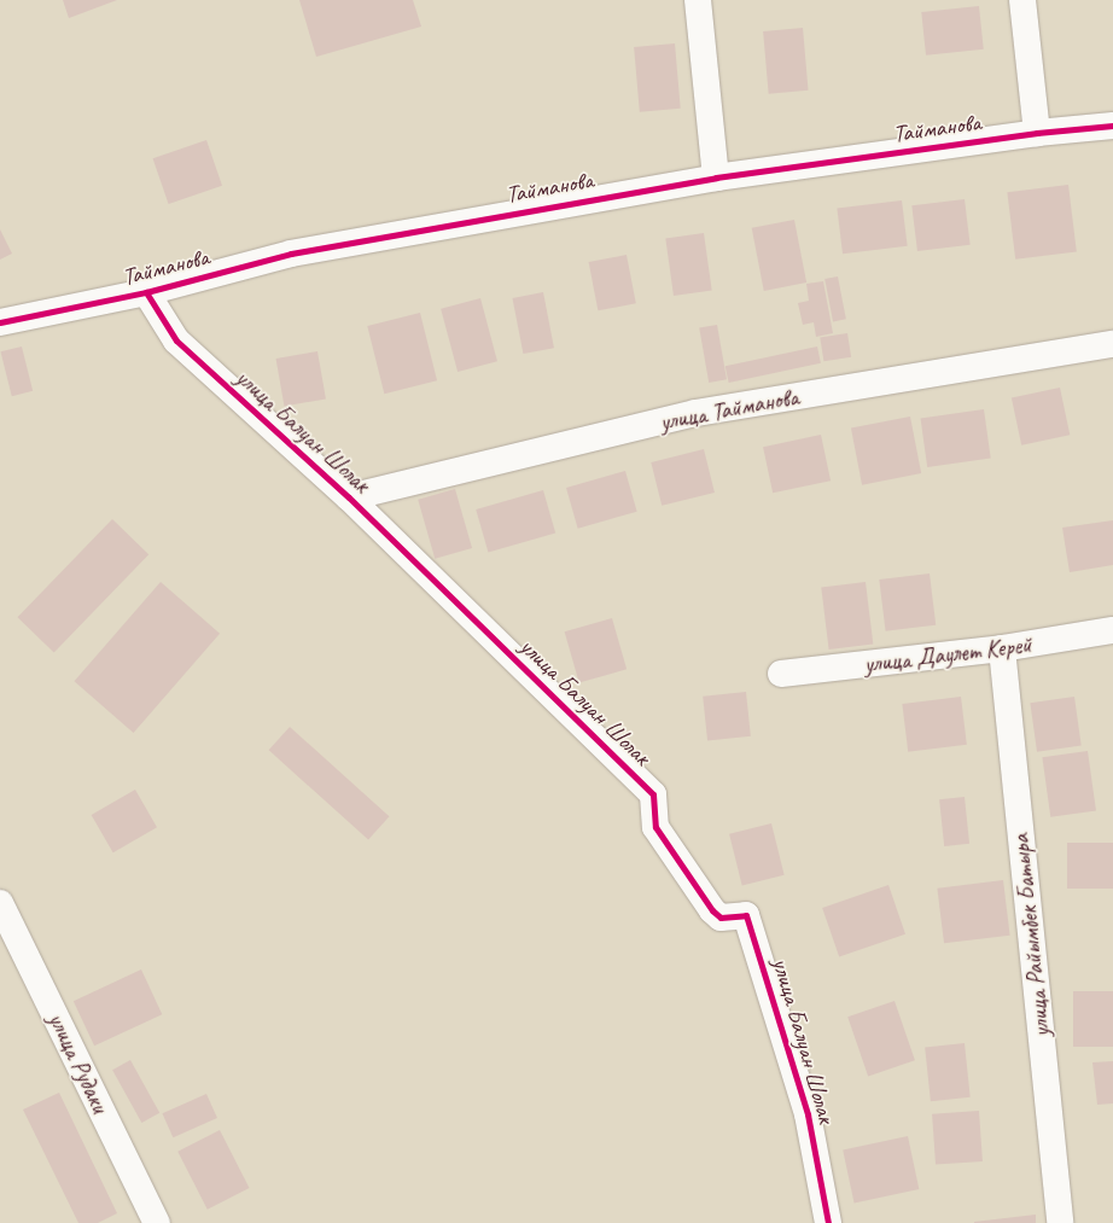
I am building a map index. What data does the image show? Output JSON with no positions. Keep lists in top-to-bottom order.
{
  "streets": {
    "street": [
      "Тайманова",
      "улица Тайманова",
      "улица Балуан Шолак",
      "улица Даулет Керей",
      "улица Райымбек Батыра",
      "улица Рудаки"
    ]
  },
  "crossings": [
    ["Тайманова", "улица Балуан Шолак"],
    ["улица Тайманова", "улица Балуан Шолак"],
    ["улица Даулет Керей", "улица Райымбек Батыра"]
  ]
}
